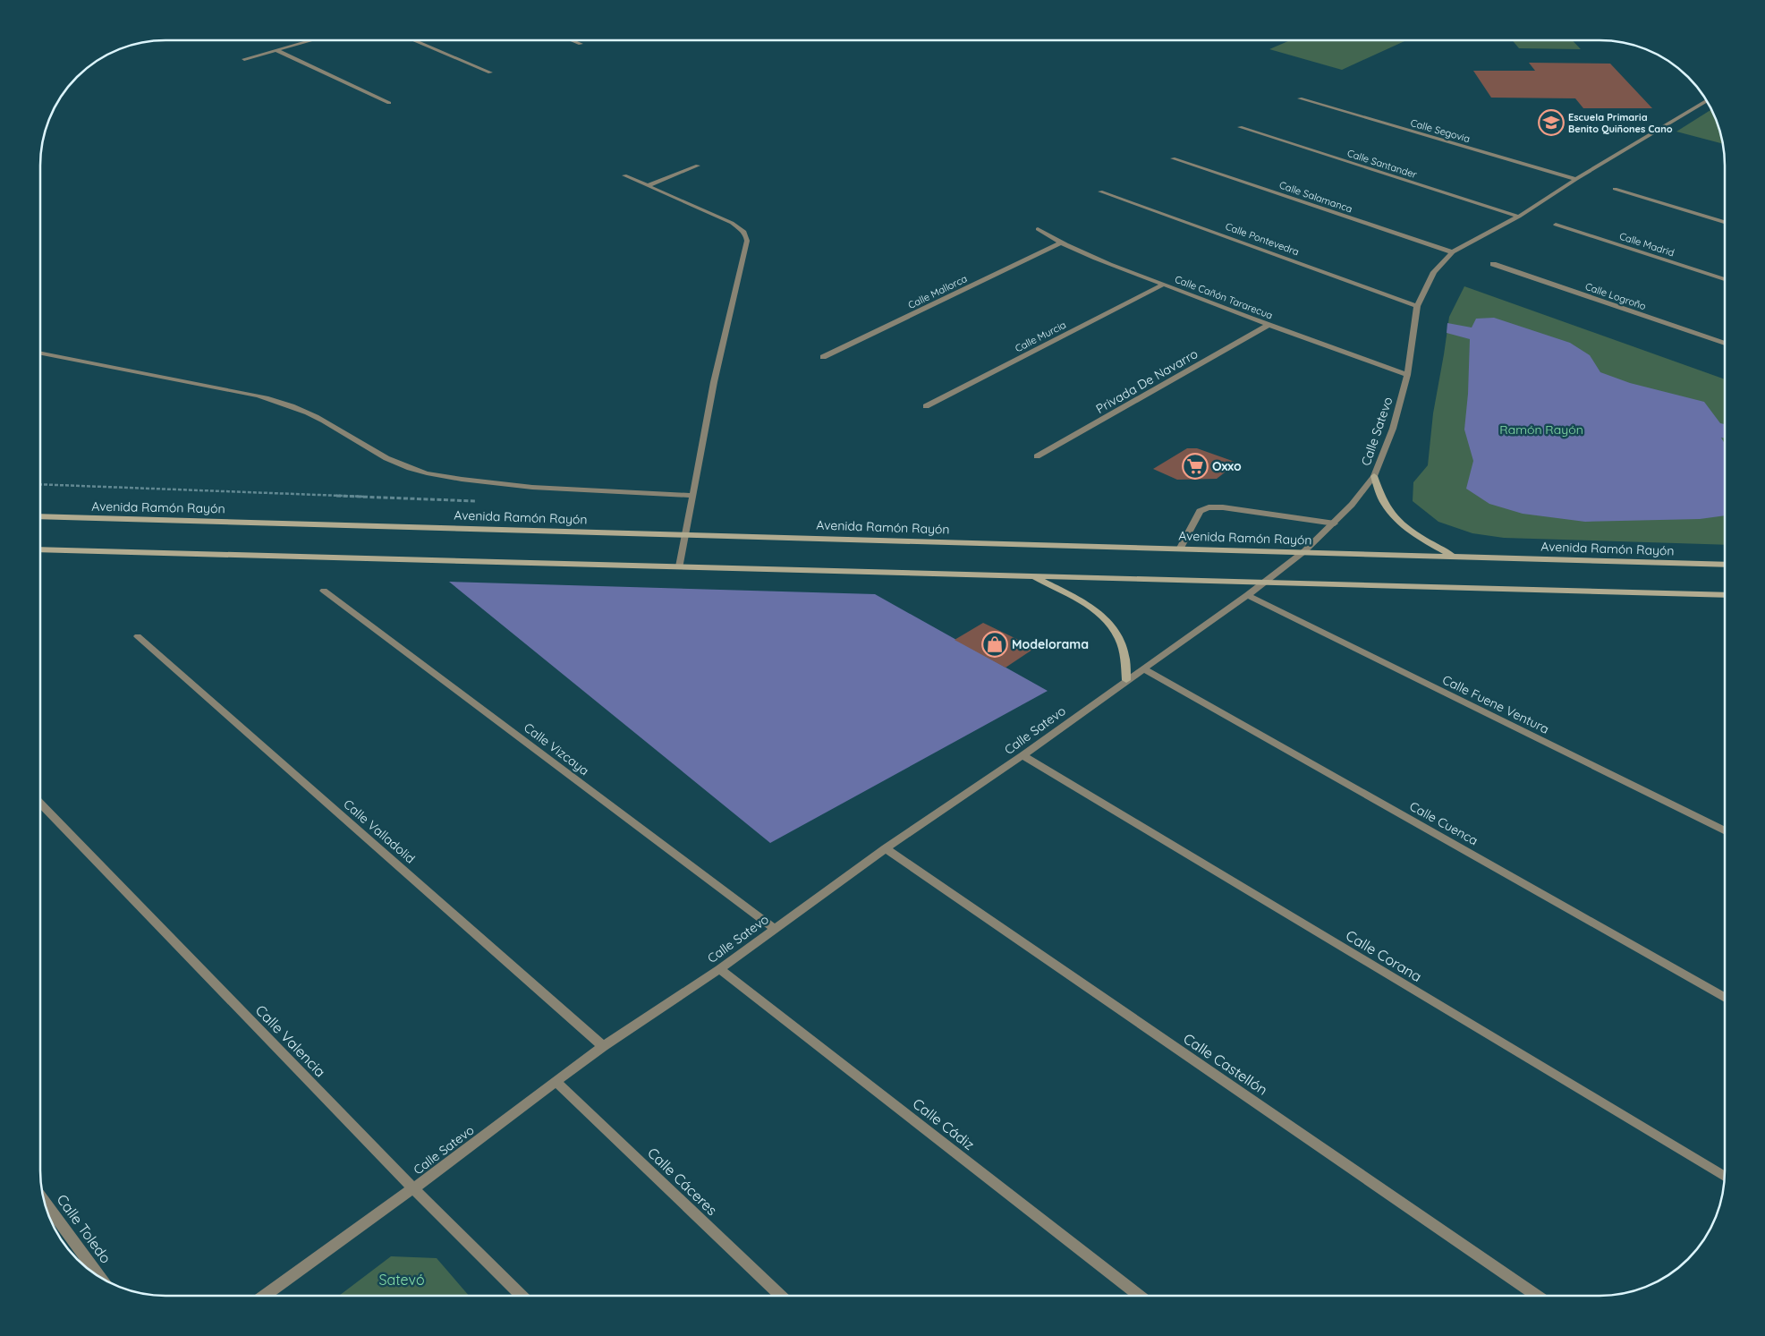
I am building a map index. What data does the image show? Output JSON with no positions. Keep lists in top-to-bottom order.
{
  "streets": {
    "main road": ["Avenida Ramón Rayón"],
    "street": [
      "Calle Segovia",
      "Calle Santander",
      "Calle Salamanca",
      "Calle Pontevedra",
      "Calle Madrid",
      "Calle Mallorca",
      "Calle Logroño",
      "Calle Cañón Tararecua",
      "Calle Murcia",
      "Privada De Navarro",
      "Calle Satevo",
      "Calle Fuene Ventura",
      "Calle Vizcaya",
      "Calle Cuenca",
      "Calle Valladolid",
      "Calle Corana",
      "Calle Valencia",
      "Calle Castellón",
      "Calle Cádiz",
      "Calle Cáceres",
      "Calle Toledo"
    ]
  },
  "crossings": [
    ["Calle Segovia", "Calle Satevo"],
    ["Calle Santander", "Calle Satevo"],
    ["Calle Salamanca", "Calle Satevo"],
    ["Calle Pontevedra", "Calle Satevo"],
    ["Calle Mallorca", "Calle Cañón Tararecua"],
    ["Calle Cañón Tararecua", "Calle Murcia"],
    ["Calle Cañón Tararecua", "Privada De Navarro"],
    ["Calle Cañón Tararecua", "Calle Satevo"],
    ["Calle Satevo", "Avenida Ramón Rayón"],
    ["Calle Satevo", "Calle Fuene Ventura"],
    ["Calle Satevo", "Calle Vizcaya"],
    ["Calle Satevo", "Calle Cuenca"],
    ["Calle Satevo", "Calle Valladolid"],
    ["Calle Satevo", "Calle Corana"],
    ["Calle Satevo", "Calle Valencia"],
    ["Calle Satevo", "Calle Castellón"],
    ["Calle Satevo", "Calle Cádiz"],
    ["Calle Satevo", "Calle Cáceres"]
  ],
  "parks": ["Ramón Rayón", "Satevó"],
  "places": {
    "school or university": ["Escuela Primaria Benito Quiñones Cano"],
    "supermarket": ["Oxxo"],
    "shop": ["Modelorama"]
  }
}
